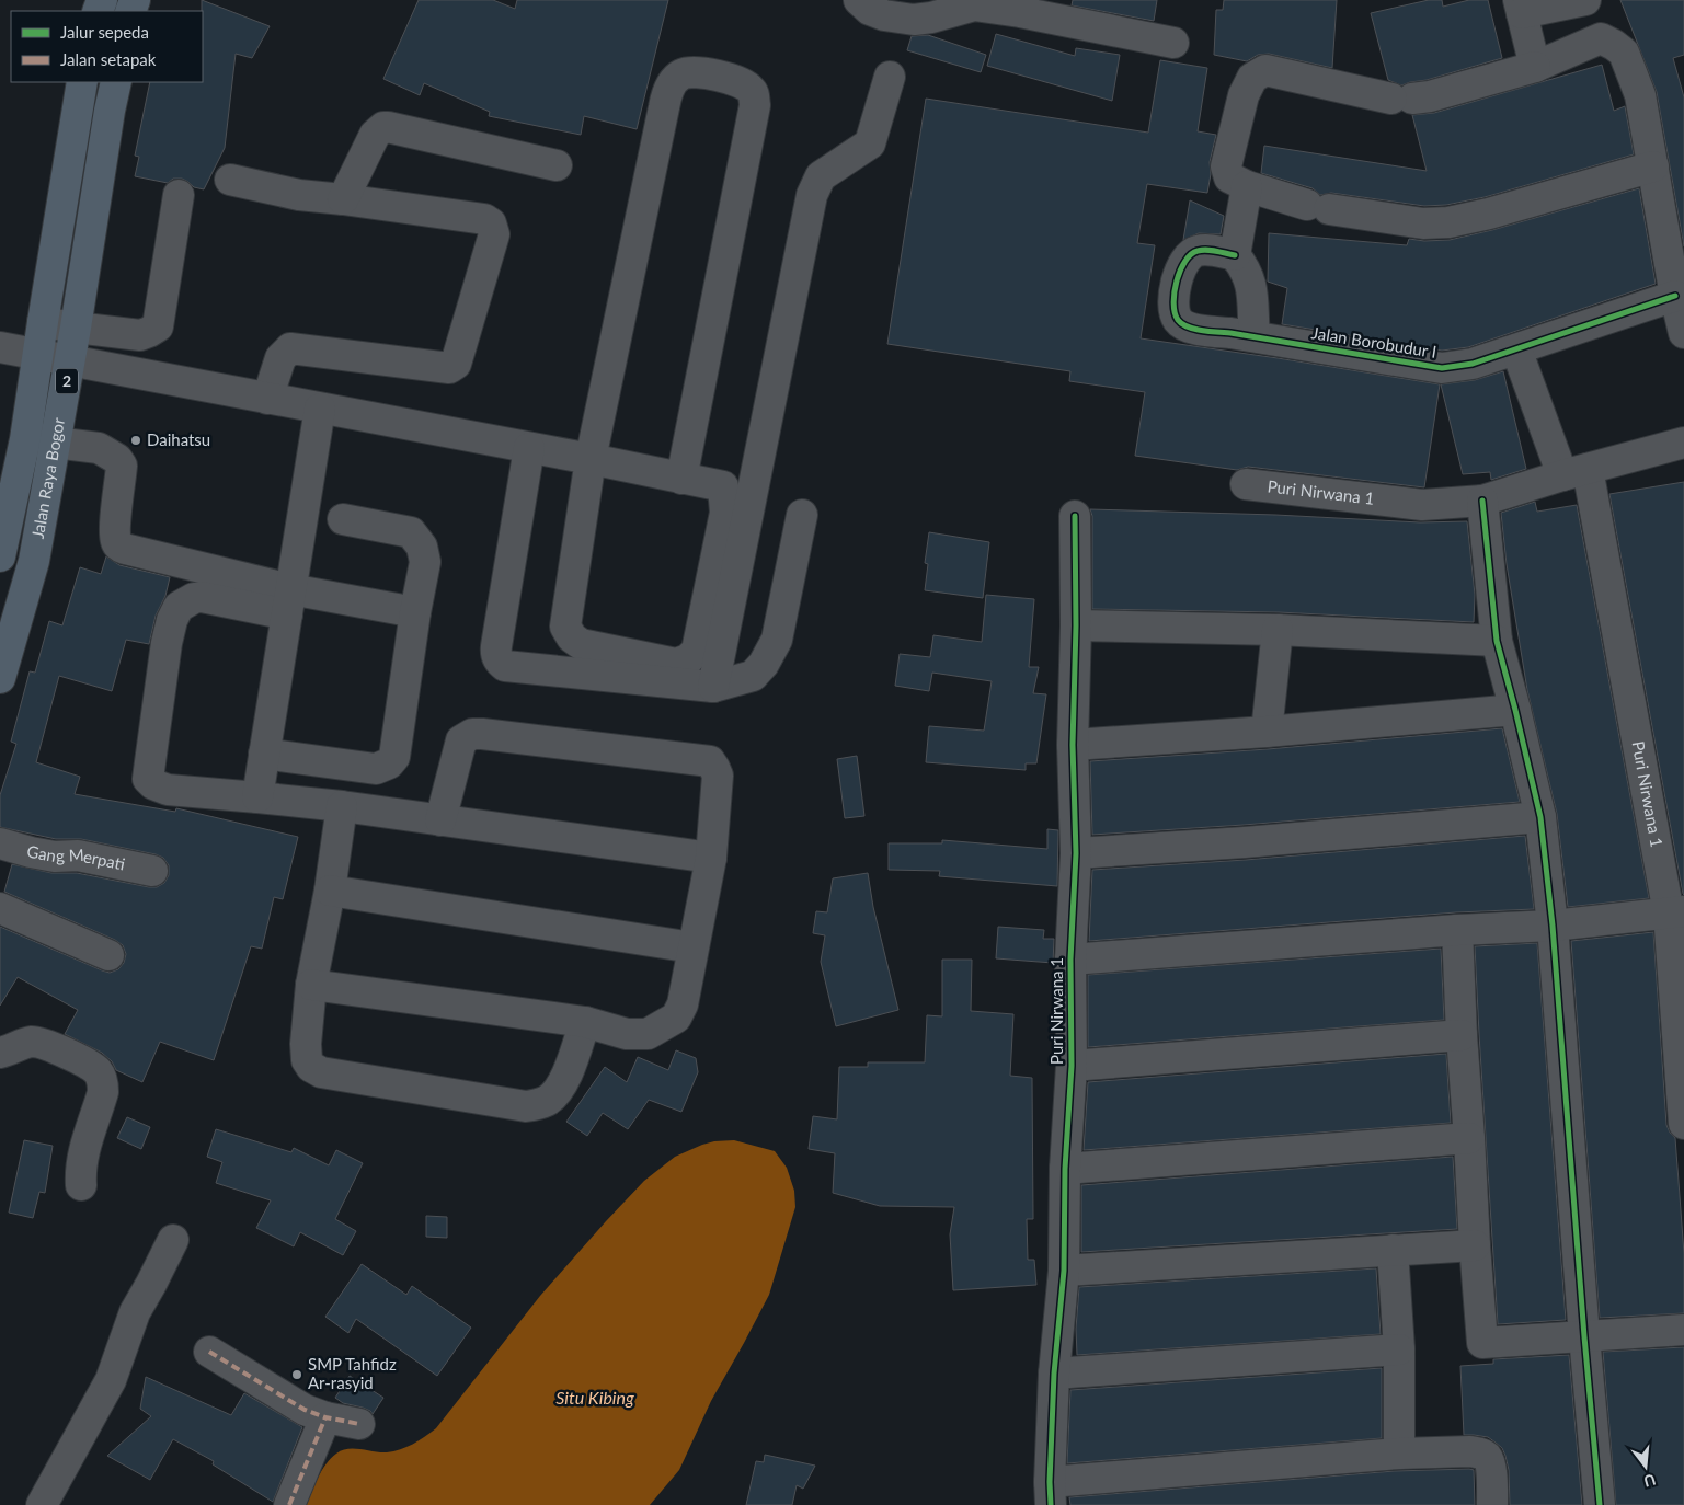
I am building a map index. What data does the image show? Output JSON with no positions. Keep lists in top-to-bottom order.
{
  "streets": {
    "highway": ["2", "Jalan Raya Bogor"],
    "street": ["Jalan Borobudur I", "Puri Nirwana 1", "Gang Merpati"]
  },
  "water": ["Situ Kibing"],
  "places": ["Daihatsu", "SMP Tahfidz Ar-rasyid"],
  "legend": ["Jalur sepeda", "Jalan setapak"],
  "north": "bottom"
}
